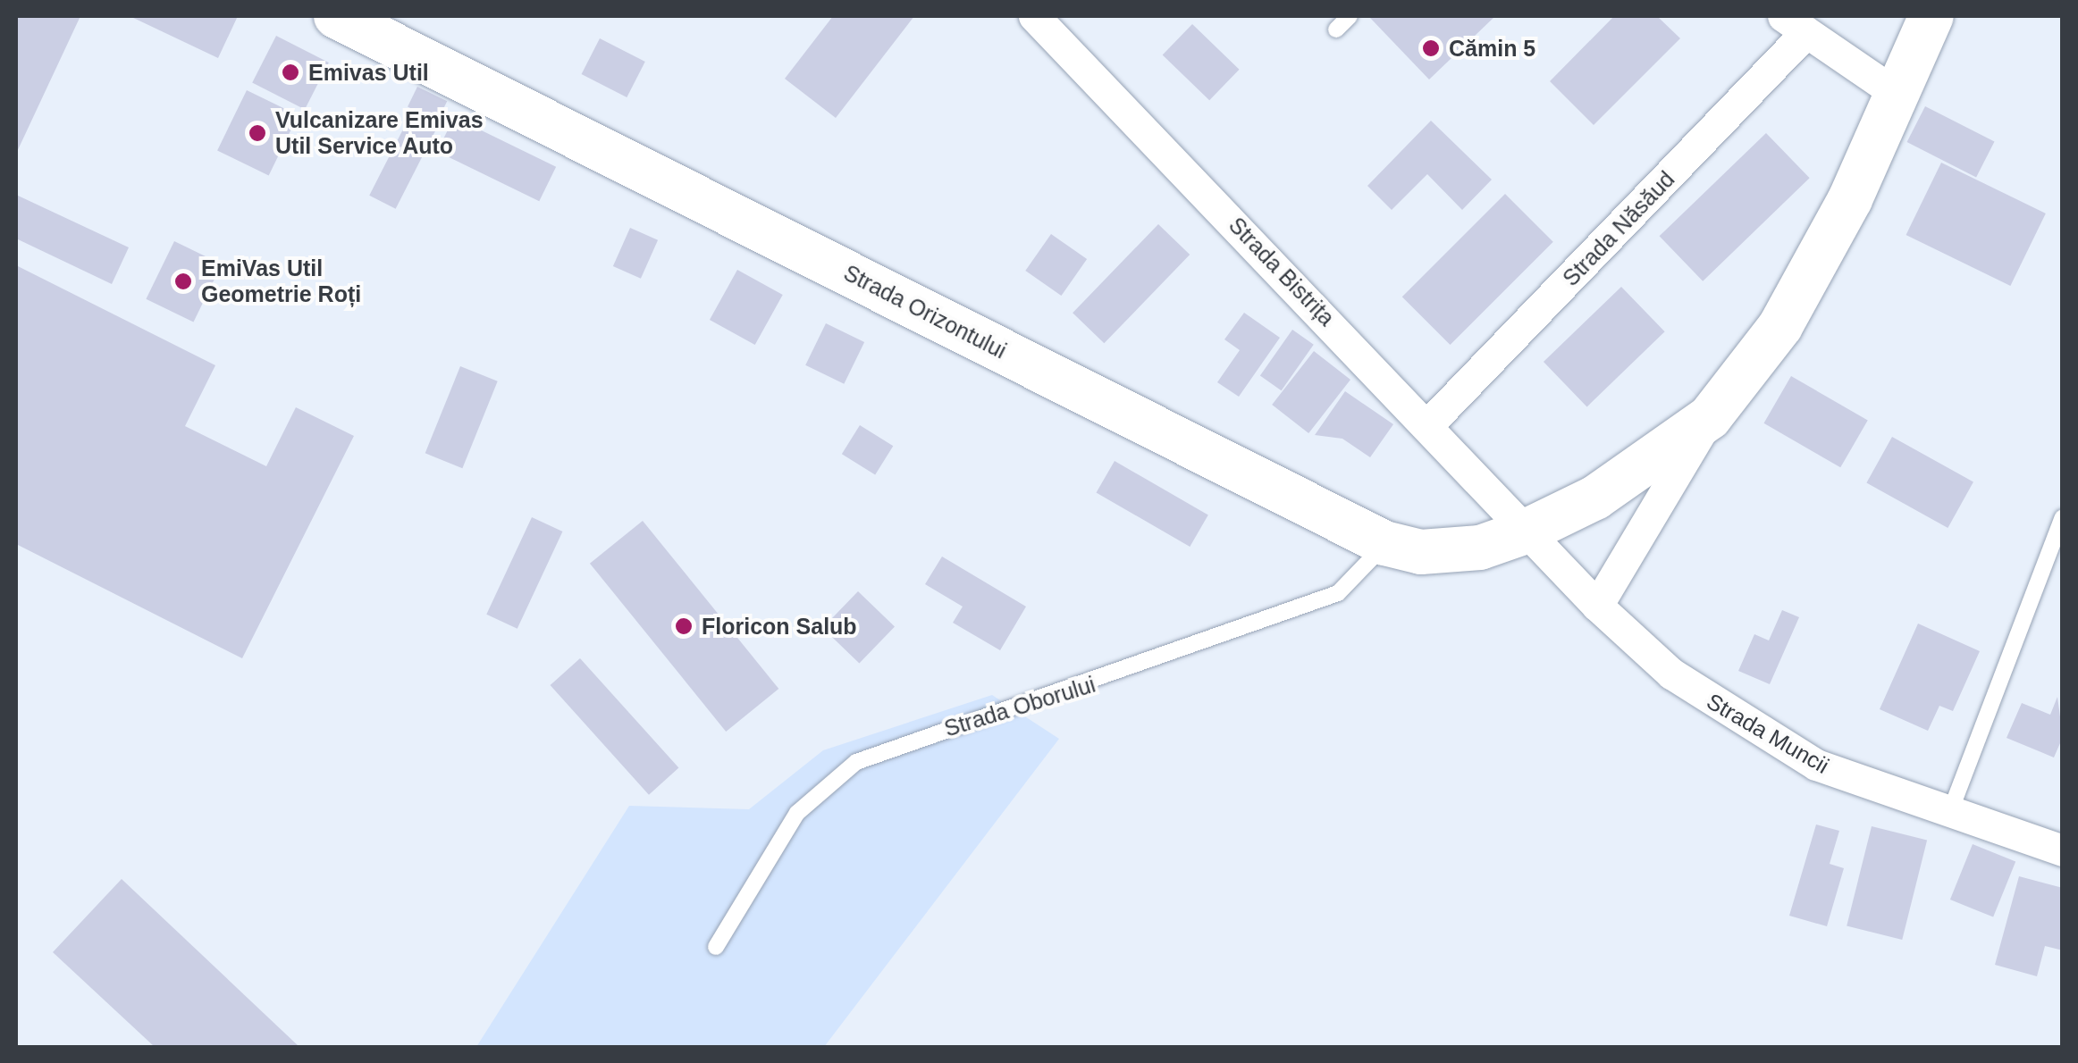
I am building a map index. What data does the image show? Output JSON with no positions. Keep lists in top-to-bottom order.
{
  "streets": {
    "main road": ["Strada Orizontului"],
    "street": ["Strada Năsăud", "Strada Bistrița", "Strada Muncii"],
    "lane": ["Strada Oborului"]
  },
  "crossings": [
    ["Strada Năsăud", "Strada Bistrița"],
    ["Strada Bistrița", "Strada Orizontului"],
    ["Strada Bistrița", "Strada Muncii"],
    ["Strada Orizontului", "Strada Oborului"],
    ["Strada Orizontului", "Strada Muncii"]
  ],
  "places": [
    "Cămin 5",
    "Emivas Util",
    "Vulcanizare Emivas Util Service Auto",
    "EmiVas Util Geometrie Roți",
    "Floricon Salub"
  ]
}
